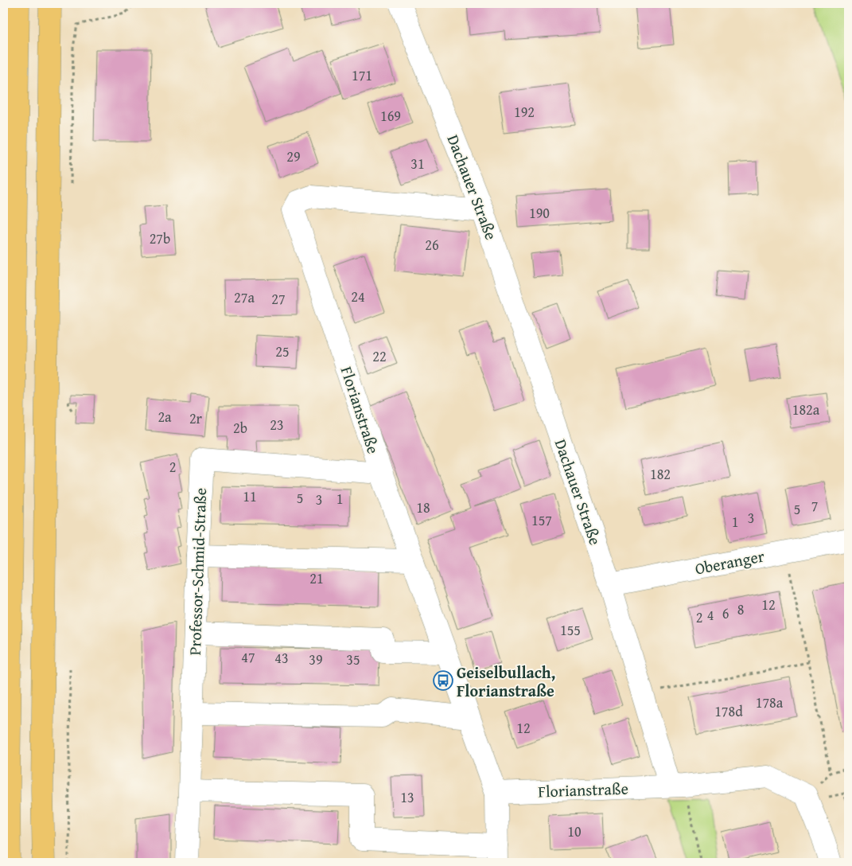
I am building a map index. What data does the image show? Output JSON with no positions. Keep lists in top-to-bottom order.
{
  "streets": {
    "street": [
      "Dachauer Straße",
      "Florianstraße",
      "Oberanger",
      "Professor-Schmid-Straße"
    ]
  },
  "crossings": [
    ["Dachauer Straße", "Florianstraße"],
    ["Dachauer Straße", "Oberanger"],
    ["Florianstraße", "Professor-Schmid-Straße"]
  ],
  "places": {
    "bus stop": ["Geiselbullach, Florianstraße"]
  },
  "house_numbers": [
    "171",
    "192",
    "169",
    "29",
    "31",
    "190",
    "27b",
    "26",
    "24",
    "27a",
    "27",
    "25",
    "22",
    "182a",
    "2a",
    "2r",
    "23",
    "2b",
    "2",
    "182",
    "11",
    "5",
    "1",
    "3",
    "7",
    "18",
    "5",
    "3",
    "157",
    "1",
    "21",
    "12",
    "8",
    "6",
    "4",
    "2",
    "155",
    "47",
    "43",
    "39",
    "35",
    "178a",
    "178d",
    "12",
    "13",
    "10"
  ]
}
